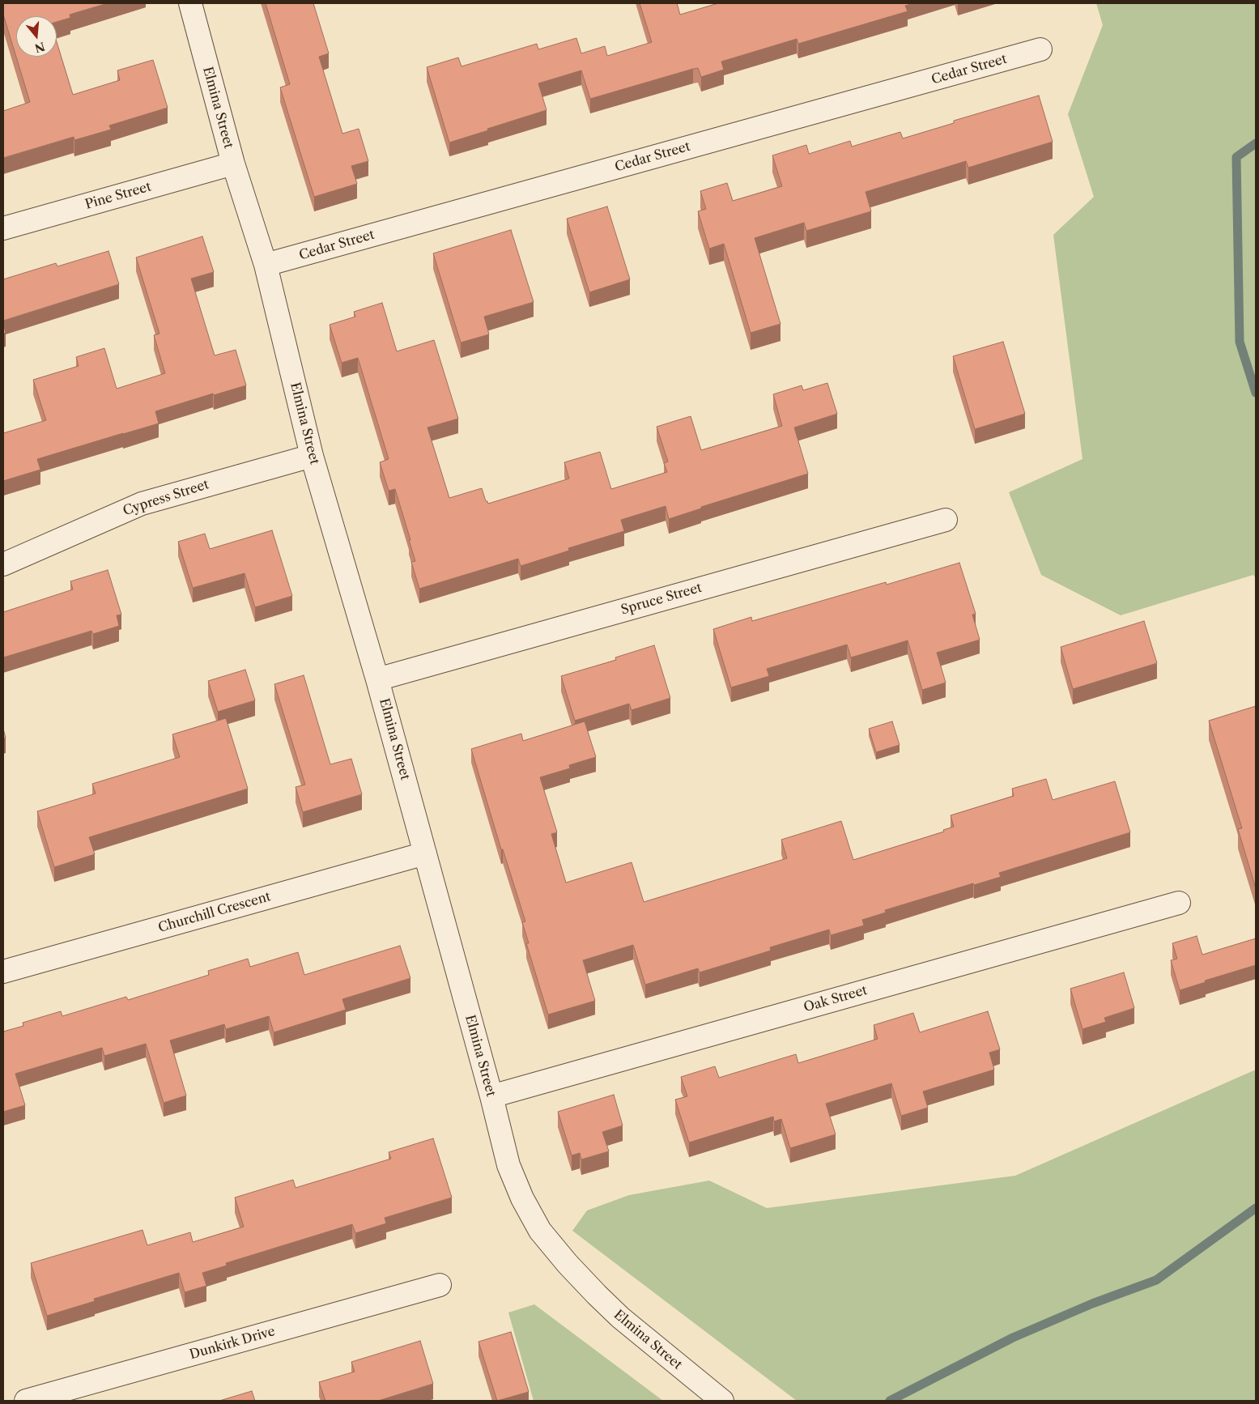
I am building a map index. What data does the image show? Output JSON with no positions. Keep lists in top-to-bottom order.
{
  "streets": {
    "street": [
      "Cedar Street",
      "Elmina Street",
      "Pine Street",
      "Cypress Street",
      "Spruce Street",
      "Churchill Crescent",
      "Oak Street",
      "Dunkirk Drive"
    ]
  },
  "crossings": [
    ["Cedar Street", "Elmina Street"],
    ["Elmina Street", "Pine Street"],
    ["Elmina Street", "Cypress Street"],
    ["Elmina Street", "Spruce Street"],
    ["Elmina Street", "Churchill Crescent"],
    ["Elmina Street", "Oak Street"]
  ],
  "north": "bottom"
}
